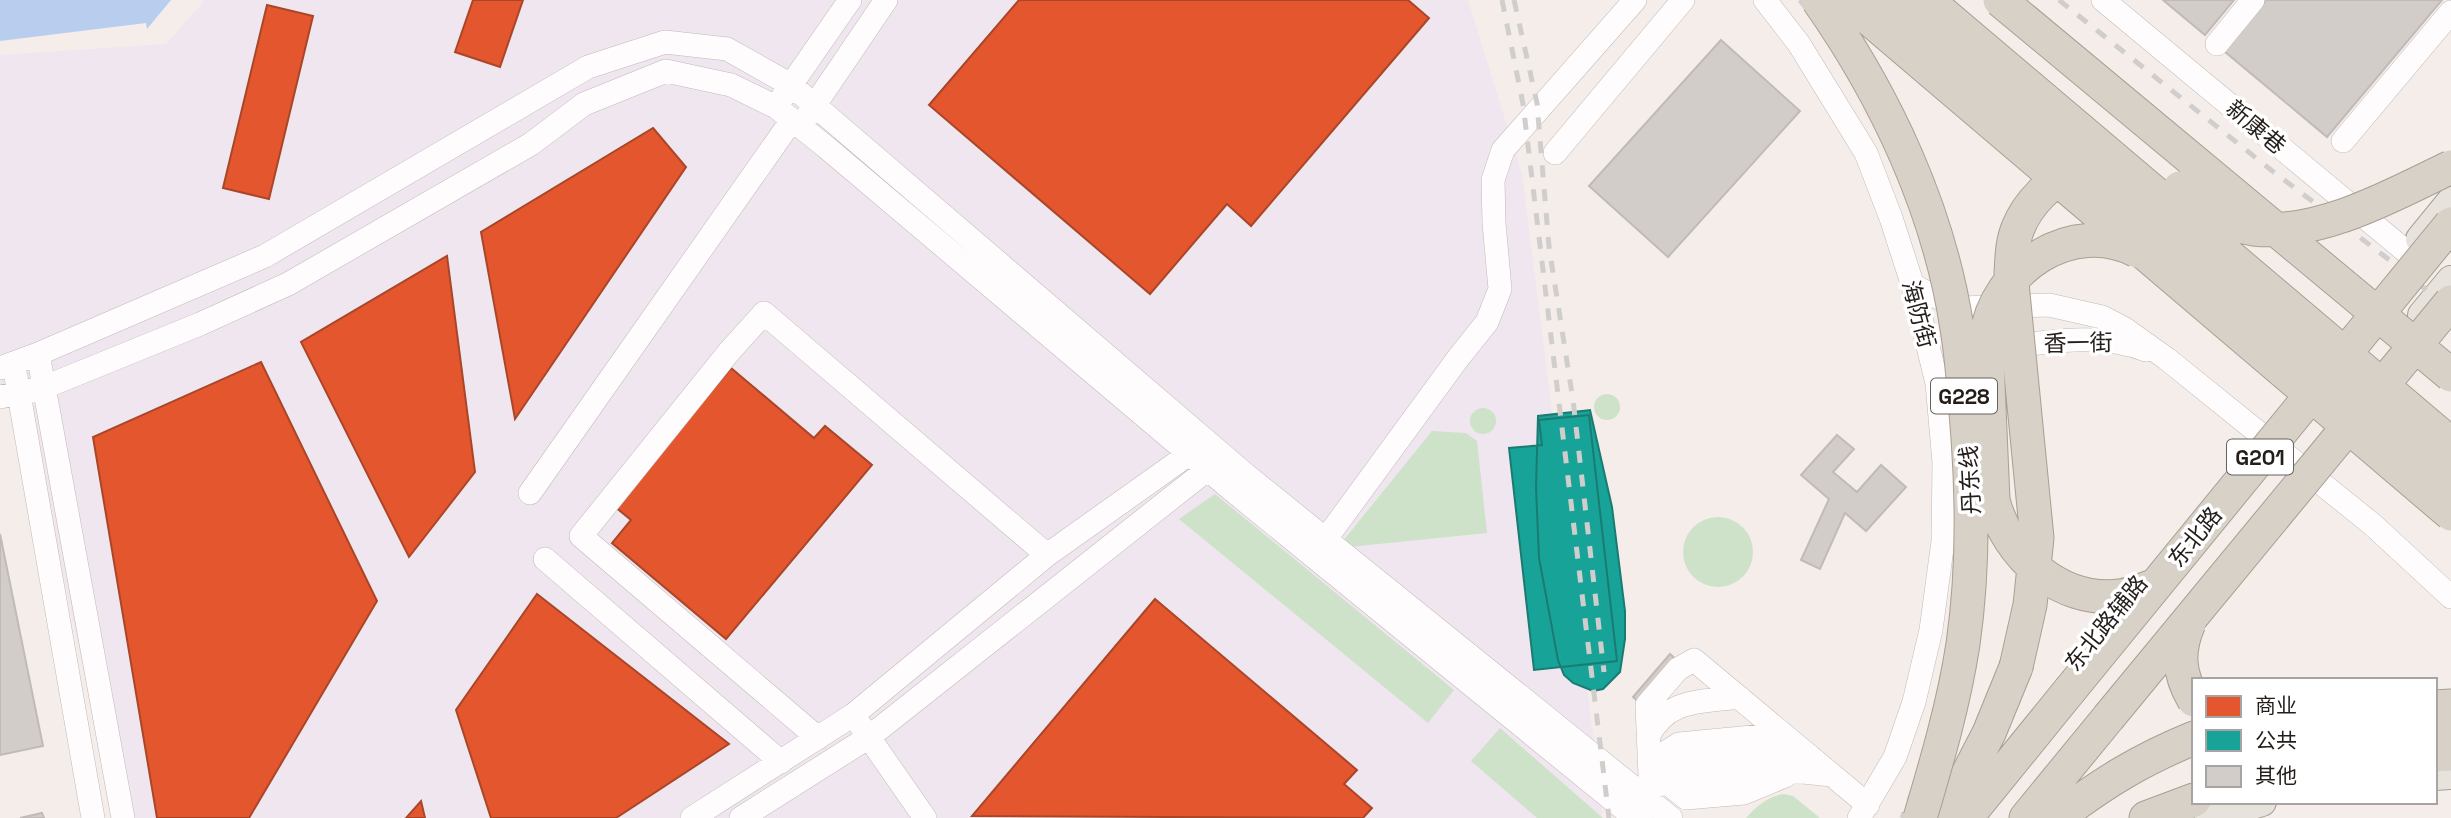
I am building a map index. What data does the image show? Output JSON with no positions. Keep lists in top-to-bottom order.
{
  "streets": {
    "highway": [
      "G228",
      "G201",
      "丹东线",
      "东北路"
    ],
    "main road": ["东北路辅路"],
    "street": ["新康巷", "海防街", "香一街"]
  },
  "crossings": [
    ["新康巷", "东北路辅路"],
    ["海防街", "香一街"]
  ],
  "legend": ["商业", "公共", "其他"]
}
